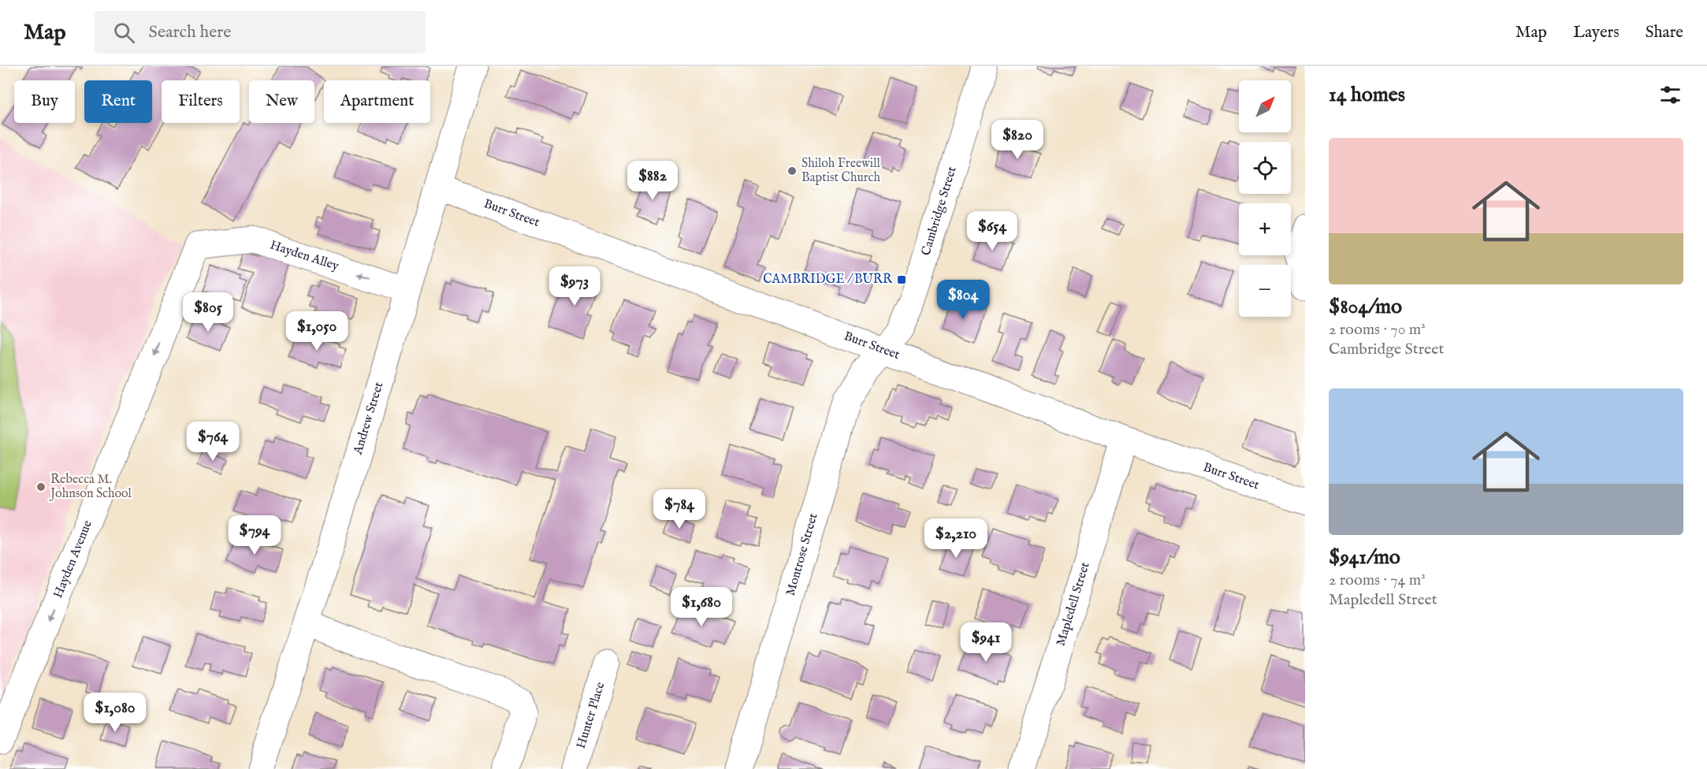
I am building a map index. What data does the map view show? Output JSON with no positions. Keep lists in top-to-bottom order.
{
  "streets": {
    "street": [
      "Cambridge Street",
      "Burr Street",
      "Hayden Alley",
      "Andrew Street",
      "Montrose Street",
      "Hayden Avenue",
      "Mapledell Street",
      "Hunter Place"
    ]
  },
  "crossings": [
    ["Cambridge Street", "Burr Street"],
    ["Cambridge Street", "Montrose Street"],
    ["Burr Street", "Andrew Street"],
    ["Burr Street", "Montrose Street"],
    ["Burr Street", "Mapledell Street"],
    ["Hayden Alley", "Andrew Street"],
    ["Hayden Alley", "Hayden Avenue"]
  ],
  "one_way": ["Hayden Alley", "Hayden Avenue"],
  "places": {
    "other": ["Shiloh Freewill Baptist Church", "Rebecca M. Johnson School"],
    "transit": ["CAMBRIDGE / BURR"]
  },
  "north": "top right",
  "page": {
    "header": "Map",
    "search": "Search here",
    "nav": ["Map", "Layers", "Share"],
    "heading": "14 homes",
    "map_buttons": ["+", "−"],
    "chip": [
      "Buy",
      "Rent",
      "Filters",
      "New",
      "Apartment"
    ],
    "price": [
      "$820",
      "$882",
      "$654",
      "$973",
      "$804",
      "$805",
      "$1,050",
      "$764",
      "$784",
      "$794",
      "$2,210",
      "$1,680",
      "$941",
      "$1,080"
    ],
    "list": [
      {
        "name": "$804/mo",
        "note": "2 rooms · 70 m² · Cambridge Street"
      },
      {
        "name": "$941/mo",
        "note": "2 rooms · 74 m² · Mapledell Street"
      }
    ]
  }
}
